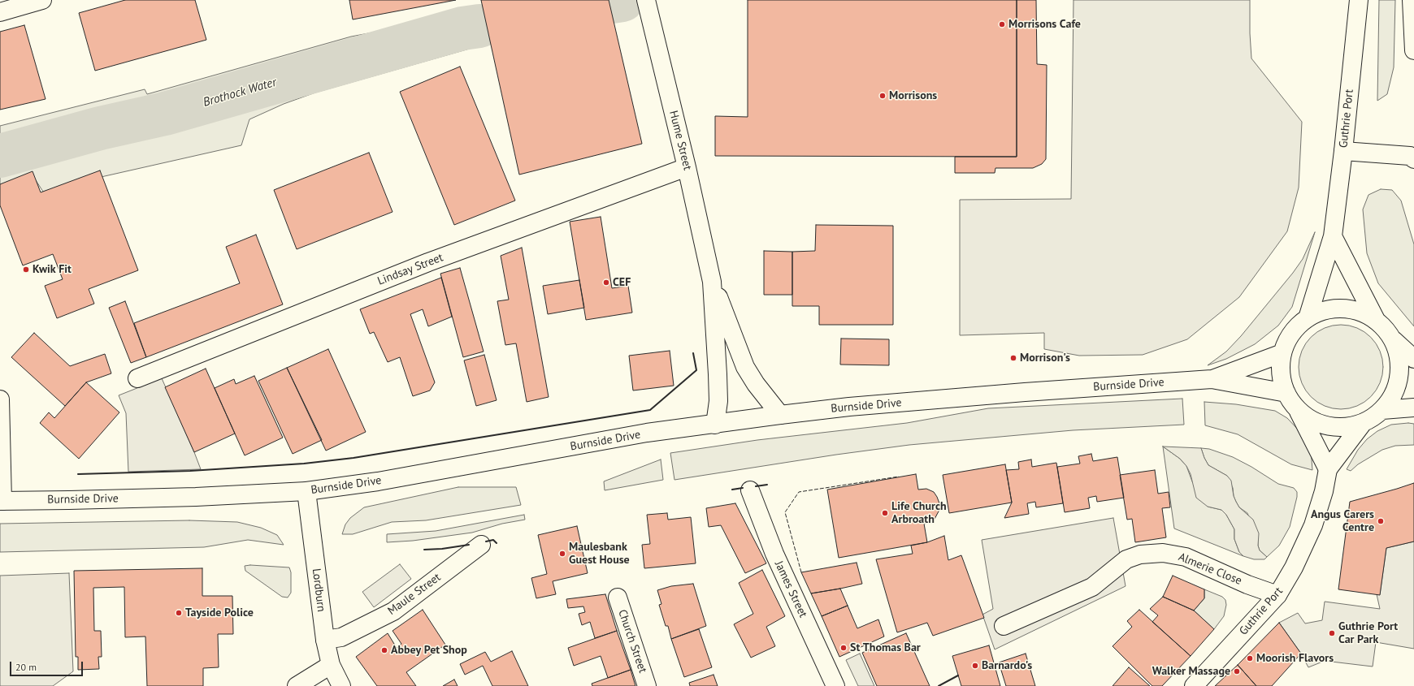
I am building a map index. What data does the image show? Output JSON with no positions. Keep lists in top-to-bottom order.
{
  "streets": {
    "street": [
      "Guthrie Port",
      "Hume Street",
      "Lindsay Street",
      "Burnside Drive",
      "Almerie Close",
      "James Street",
      "Lordburn",
      "Maule Street",
      "Church Street"
    ]
  },
  "crossings": [
    ["Guthrie Port", "Almerie Close"],
    ["Hume Street", "Lindsay Street"],
    ["Hume Street", "Burnside Drive"],
    ["Burnside Drive", "Lordburn"],
    ["Lordburn", "Maule Street"]
  ],
  "water": ["Brothock Water"],
  "places": [
    "Morrisons Cafe",
    "Morrisons",
    "Kwik Fit",
    "CEF",
    "Morrison's",
    "Life Church Arbroath",
    "Angus Carers Centre",
    "Maulesbank Guest House",
    "Tayside Police",
    "Guthrie Port Car Park",
    "St Thomas Bar",
    "Abbey Pet Shop",
    "Moorish Flavors",
    "Barnardo's",
    "Walker Massage"
  ],
  "scale_bar": "20 m"
}
